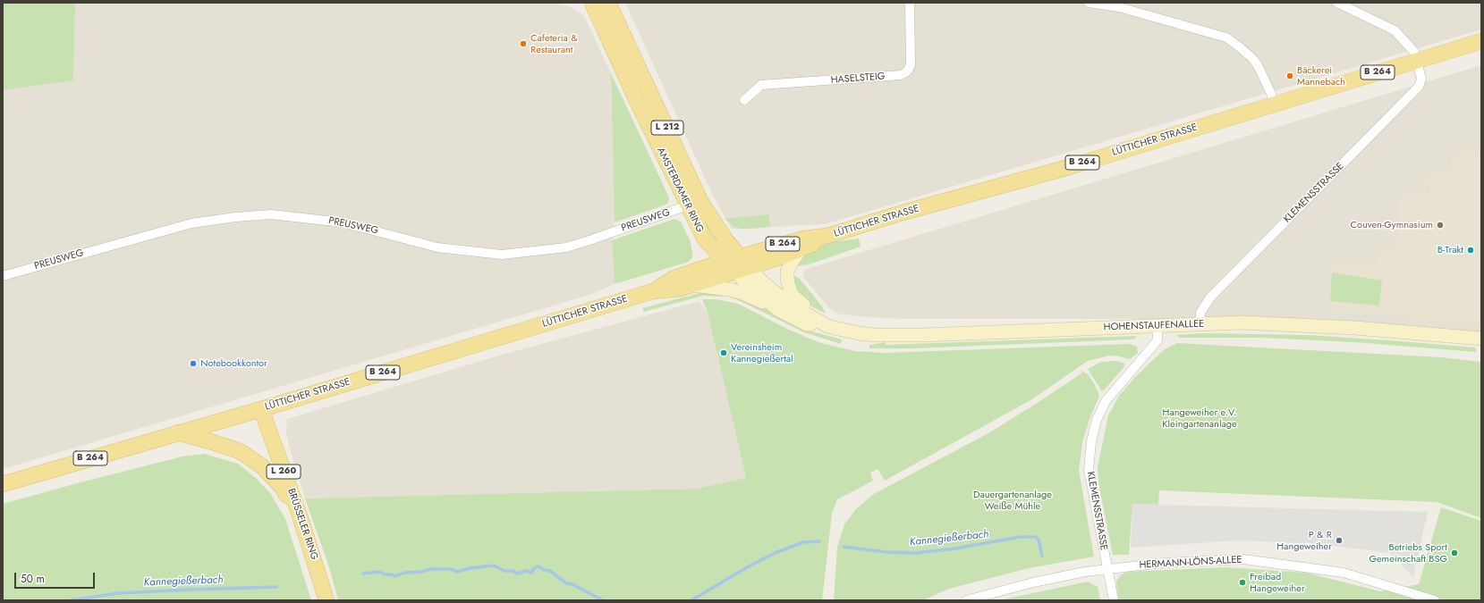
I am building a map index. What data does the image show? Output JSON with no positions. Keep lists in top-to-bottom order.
{
  "streets": {
    "main road": [
      "B 264",
      "L 212",
      "LÜTTICHER STRASSE",
      "AMSTERDAMER RING",
      "HOHENSTAUFENALLEE",
      "L 260",
      "BRÜSSELER RING"
    ],
    "street": [
      "HASELSTEIG",
      "KLEMENSSTRASSE",
      "PREUSWEG",
      "HERMANN-LÖNS-ALLEE"
    ]
  },
  "crossings": [
    ["LÜTTICHER STRASSE", "AMSTERDAMER RING"],
    ["LÜTTICHER STRASSE", "KLEMENSSTRASSE"],
    ["LÜTTICHER STRASSE", "HOHENSTAUFENALLEE"],
    ["LÜTTICHER STRASSE", "BRÜSSELER RING"],
    ["AMSTERDAMER RING", "PREUSWEG"],
    ["AMSTERDAMER RING", "HOHENSTAUFENALLEE"],
    ["KLEMENSSTRASSE", "HOHENSTAUFENALLEE"],
    ["KLEMENSSTRASSE", "HERMANN-LÖNS-ALLEE"]
  ],
  "water": ["Kannegießerbach"],
  "parks": ["Hangeweiher e.V. Kleingartenanlage", "Dauergartenanlage Weiße Mühle"],
  "places": [
    "Cafeteria & Restaurant",
    "Bäckerei Mannebach",
    "Couven-Gymnasium",
    "B-Trakt",
    "Vereinsheim Kannegießertal",
    "Notebookkontor",
    "P & R Hangeweiher",
    "Betriebs Sport Gemeinschaft BSG",
    "Freibad Hangeweiher"
  ],
  "scale_bar": "50 m"
}
